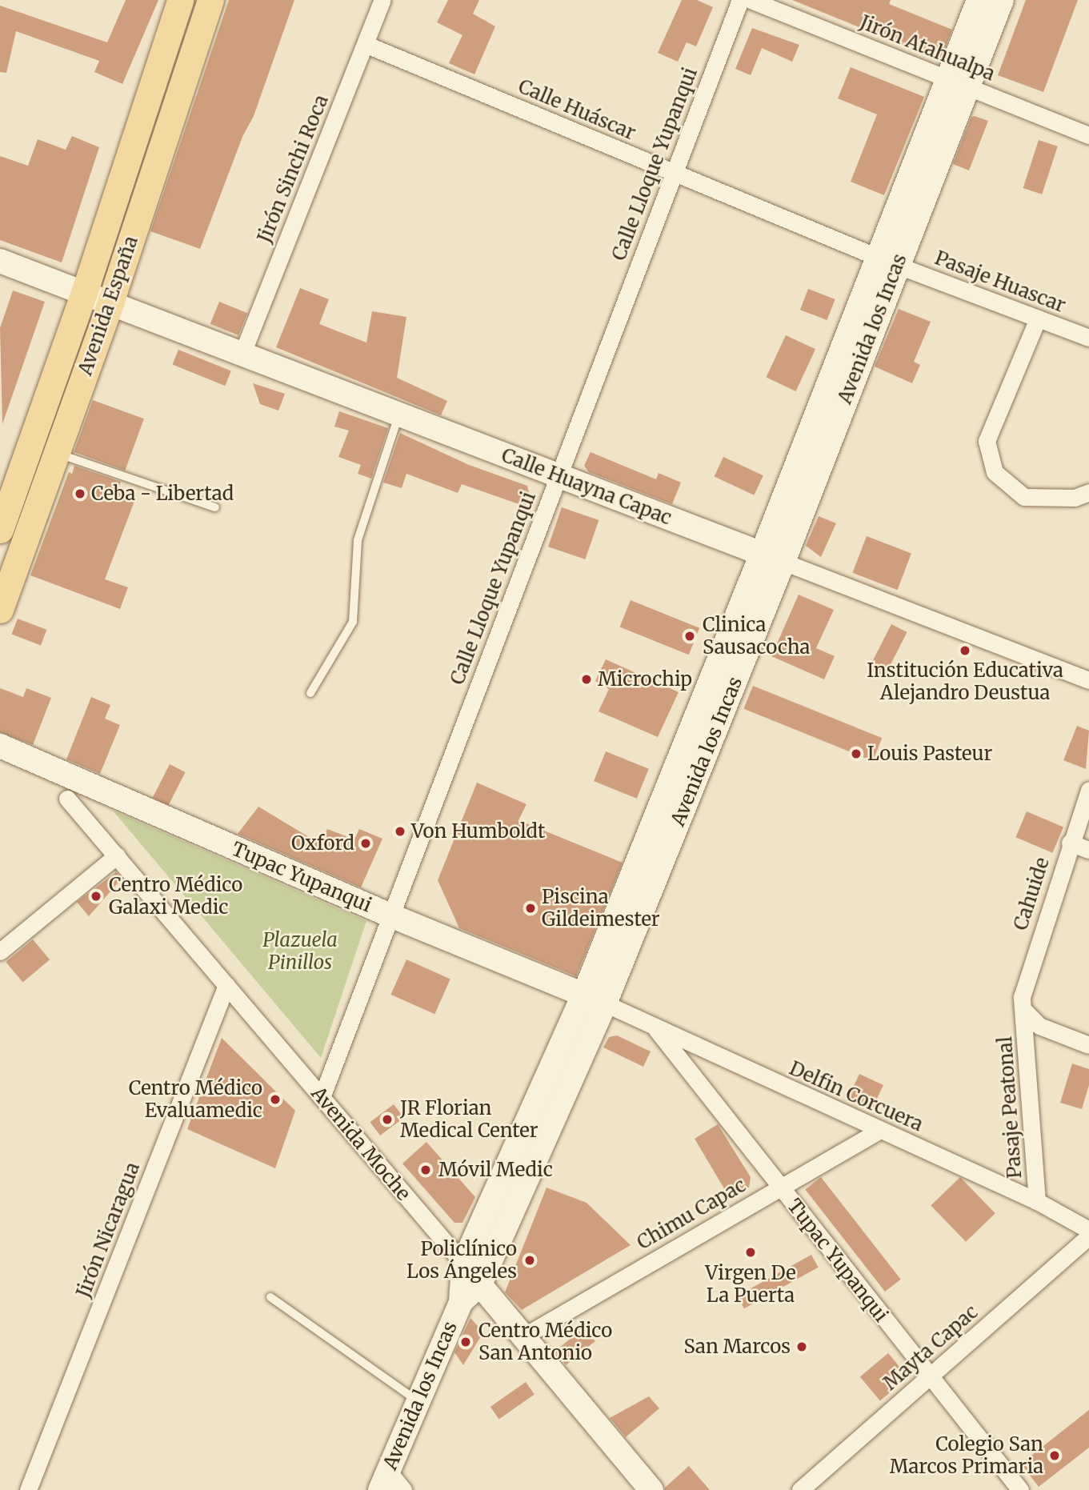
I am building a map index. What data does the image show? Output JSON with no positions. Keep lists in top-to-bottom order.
{
  "streets": {
    "main road": ["Avenida España"],
    "street": [
      "Jirón Atahualpa",
      "Calle Huáscar",
      "Calle Lloque Yupanqui",
      "Jirón Sinchi Roca",
      "Pasaje Huascar",
      "Avenida los Incas",
      "Calle Huayna Capac",
      "Tupac Yupanqui",
      "Cahuide",
      "Delfin Corcuera",
      "Pasaje Peatonal",
      "Avenida Moche",
      "Chimu Capac",
      "Jirón Nicaragua",
      "Mayta Capac"
    ]
  },
  "crossings": [
    ["Jirón Atahualpa", "Avenida los Incas"],
    ["Calle Huáscar", "Calle Lloque Yupanqui"],
    ["Calle Huáscar", "Jirón Sinchi Roca"],
    ["Calle Huáscar", "Pasaje Huascar"],
    ["Calle Huáscar", "Avenida los Incas"],
    ["Calle Lloque Yupanqui", "Calle Huayna Capac"],
    ["Calle Lloque Yupanqui", "Tupac Yupanqui"],
    ["Calle Lloque Yupanqui", "Avenida Moche"],
    ["Jirón Sinchi Roca", "Calle Huayna Capac"],
    ["Pasaje Huascar", "Avenida los Incas"],
    ["Avenida España", "Calle Huayna Capac"],
    ["Avenida los Incas", "Calle Huayna Capac"],
    ["Avenida los Incas", "Tupac Yupanqui"],
    ["Avenida los Incas", "Delfin Corcuera"],
    ["Avenida los Incas", "Avenida Moche"],
    ["Tupac Yupanqui", "Delfin Corcuera"],
    ["Tupac Yupanqui", "Chimu Capac"],
    ["Tupac Yupanqui", "Mayta Capac"],
    ["Cahuide", "Pasaje Peatonal"],
    ["Delfin Corcuera", "Pasaje Peatonal"],
    ["Delfin Corcuera", "Chimu Capac"],
    ["Avenida Moche", "Chimu Capac"],
    ["Avenida Moche", "Jirón Nicaragua"]
  ],
  "parks": ["Plazuela Pinillos"],
  "places": [
    "Ceba - Libertad",
    "Clinica Sausacocha",
    "Institución Educativa Alejandro Deustua",
    "Microchip",
    "Louis Pasteur",
    "Von Humboldt",
    "Oxford",
    "Centro Médico Galaxi Medic",
    "Piscina Gildeimester",
    "Centro Médico Evaluamedic",
    "JR Florian Medical Center",
    "Móvil Medic",
    "Virgen De La Puerta",
    "Policlínico Los Ángeles",
    "Centro Médico San Antonio",
    "San Marcos",
    "Colegio San Marcos Primaria"
  ]
}
